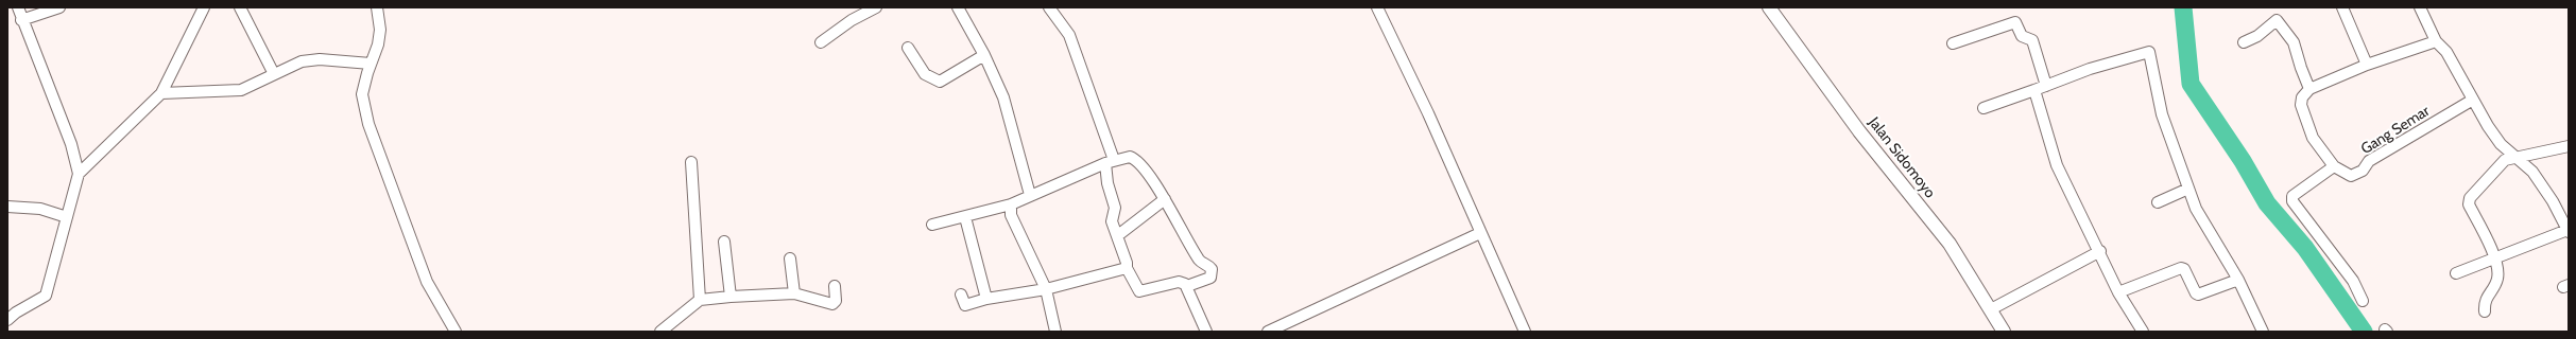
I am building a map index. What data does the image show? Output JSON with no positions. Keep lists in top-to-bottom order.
{
  "streets": {
    "main road": ["Jalan Sidomoyo"],
    "street": ["Gang Semar"]
  }
}
